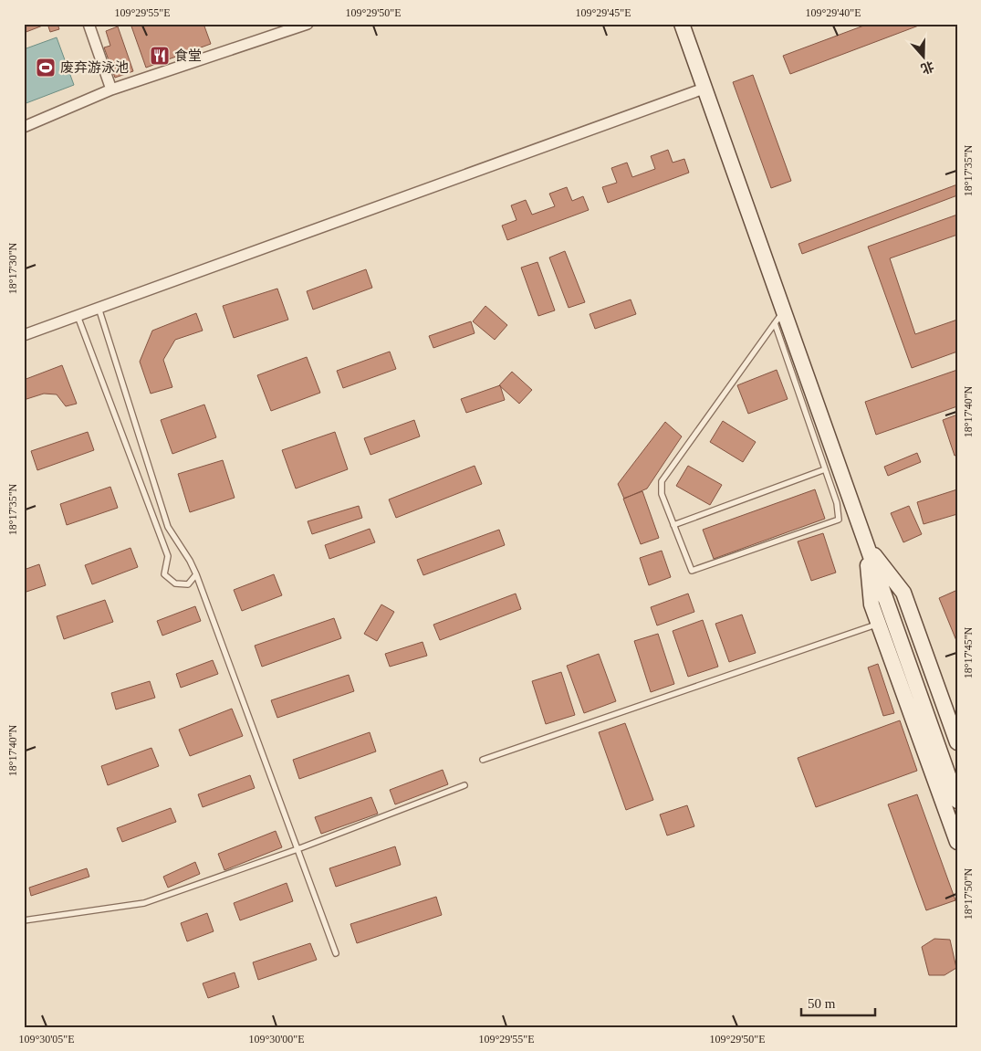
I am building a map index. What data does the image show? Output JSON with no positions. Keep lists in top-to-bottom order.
{
  "places": {
    "restaurant": ["食堂"],
    "sports": ["废弃游泳池"]
  },
  "scale_bar": "50 m",
  "north": "bottom",
  "coordinates": [
    "109°29'55\"E",
    "109°29'50\"E",
    "109°29'45\"E",
    "109°29'40\"E",
    "18°17'35\"N",
    "18°17'30\"N",
    "18°17'40\"N",
    "18°17'45\"N",
    "18°17'50\"N",
    "109°30'05\"E",
    "109°30'00\"E"
  ]
}
